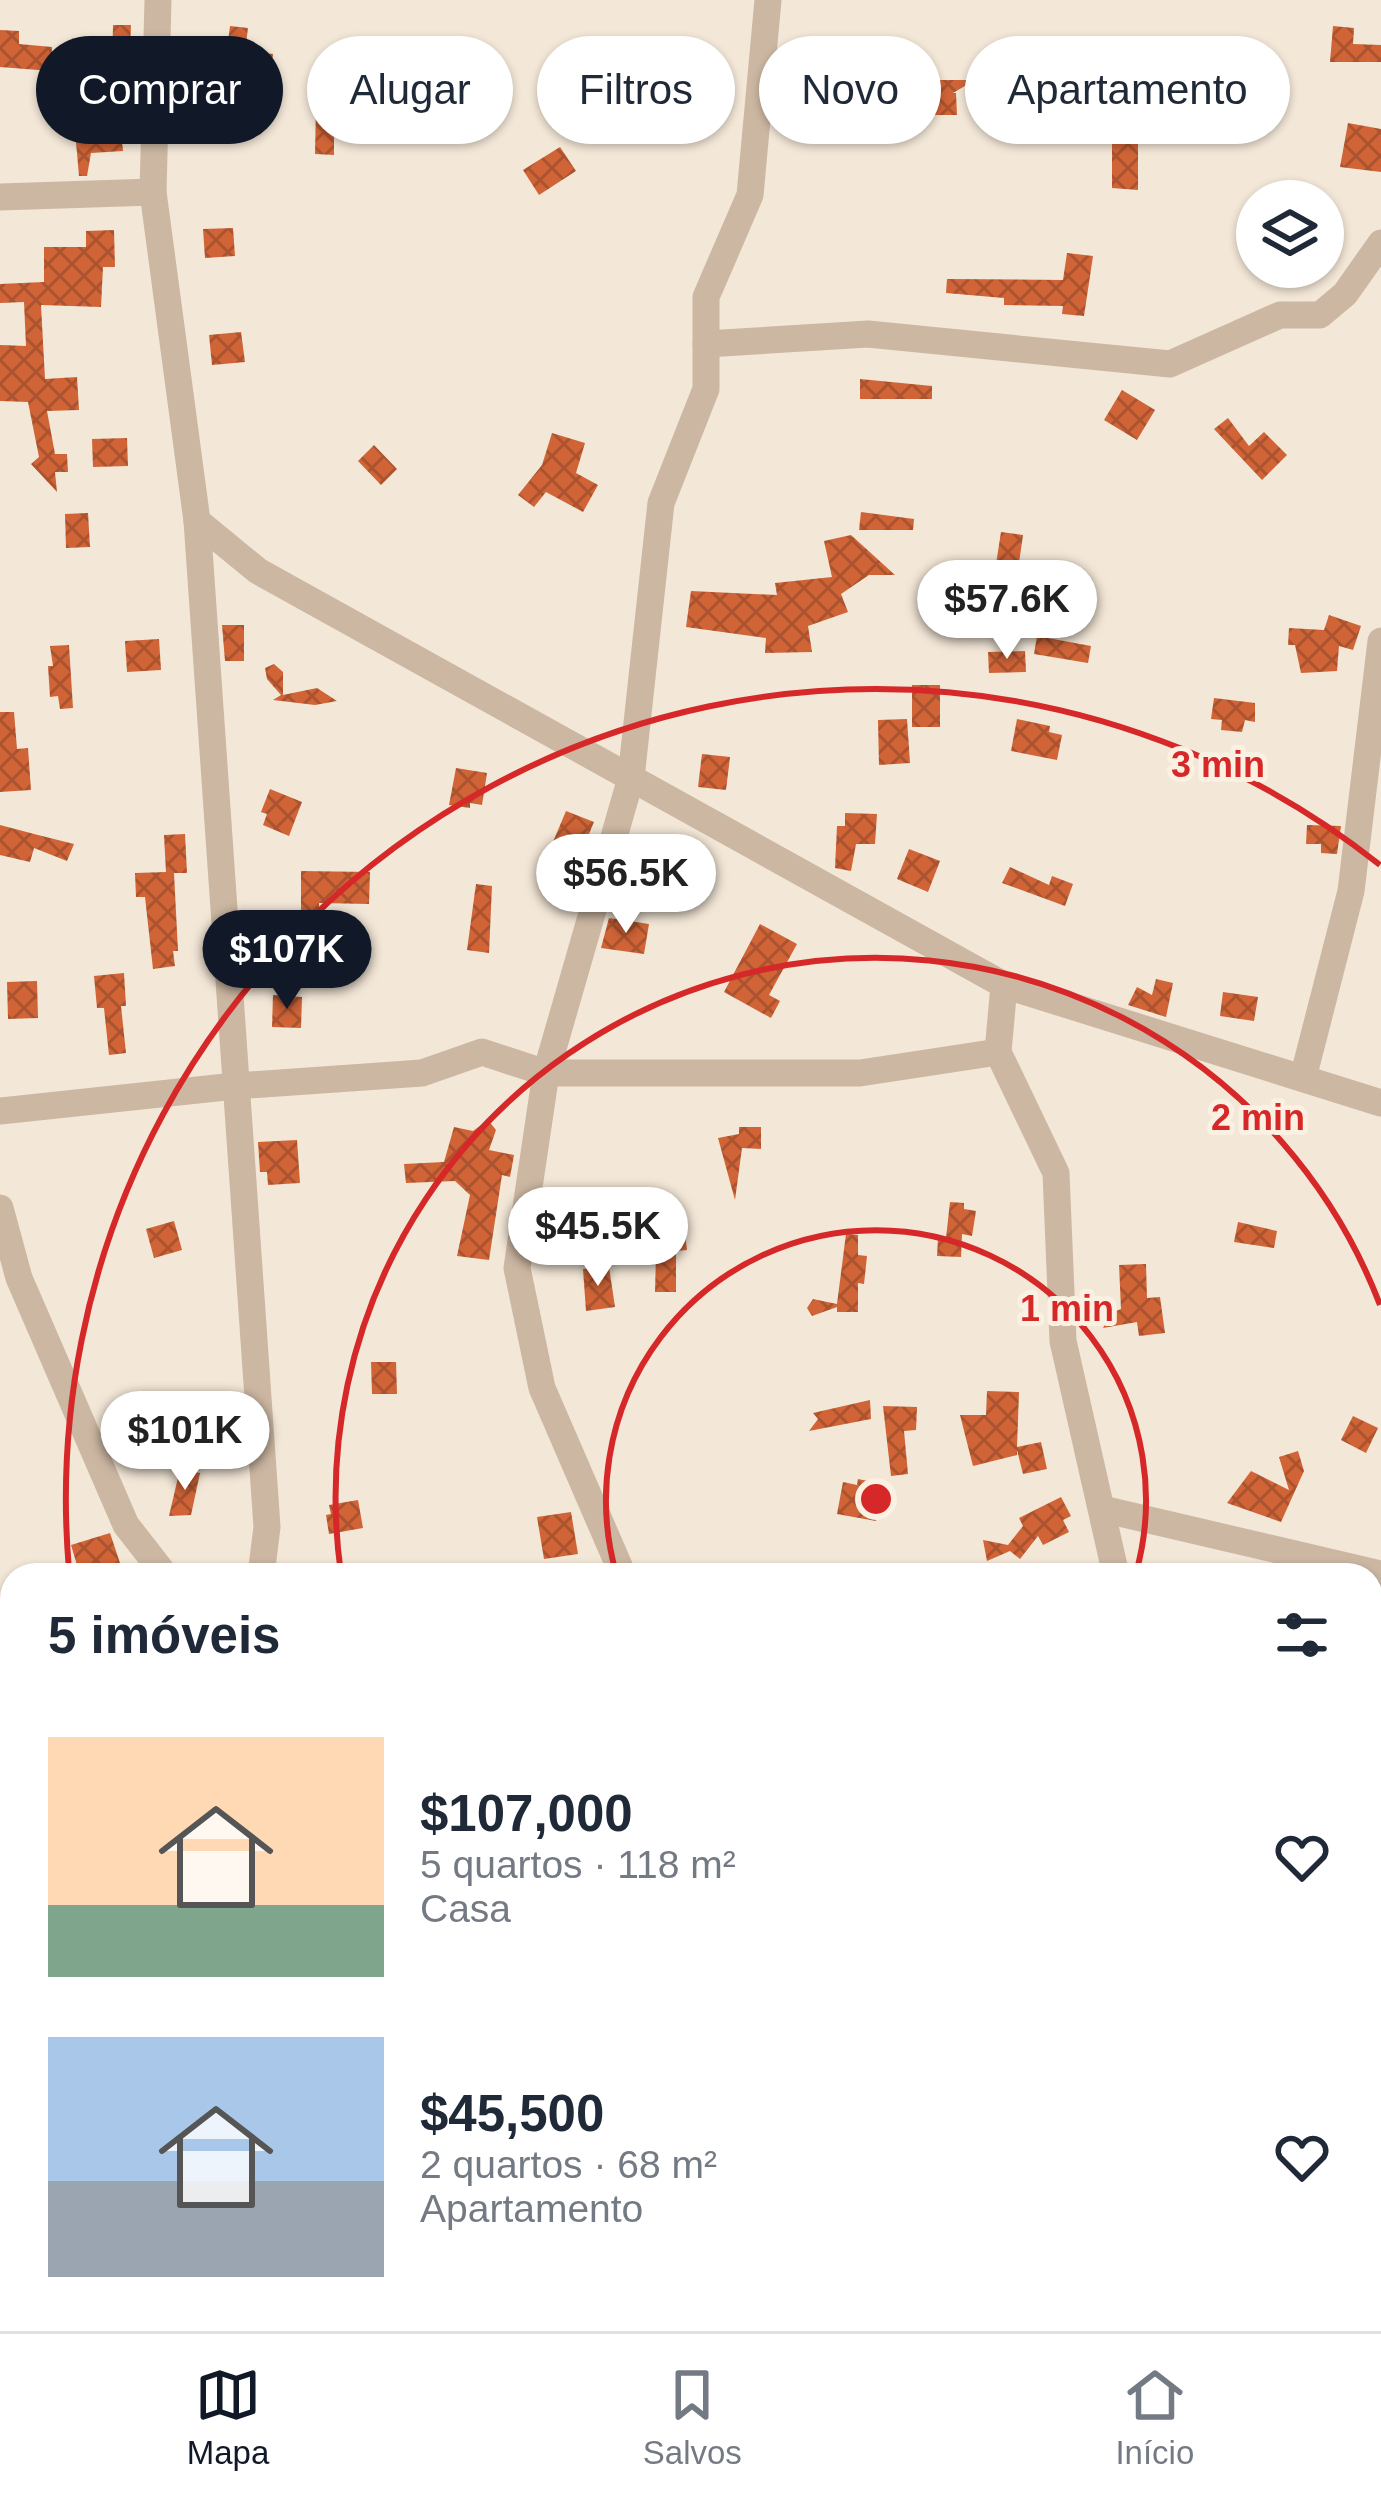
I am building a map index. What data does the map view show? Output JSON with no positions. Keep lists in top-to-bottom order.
{
  "page": {
    "chip": [
      "Comprar",
      "Alugar",
      "Filtros",
      "Novo",
      "Apartamento"
    ],
    "price": [
      "$57.6K",
      "$56.5K",
      "$107K",
      "$45.5K",
      "$101K"
    ],
    "heading": "5 imóveis",
    "list": [
      {
        "name": "$107,000",
        "note": "5 quartos · 118 m² · Casa"
      },
      {
        "name": "$45,500",
        "note": "2 quartos · 68 m² · Apartamento"
      }
    ],
    "tabs": ["Mapa", "Salvos", "Início"]
  },
  "rings": ["3 min", "2 min", "1 min"]
}
